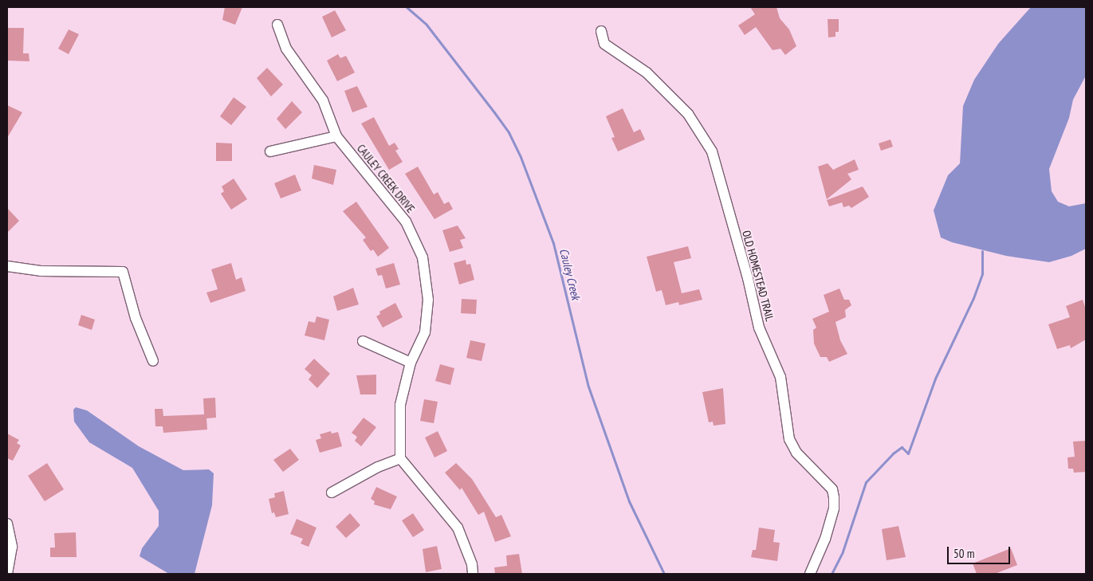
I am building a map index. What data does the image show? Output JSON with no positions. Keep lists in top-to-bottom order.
{
  "streets": {
    "street": ["CAULEY CREEK DRIVE", "OLD HOMESTEAD TRAIL"]
  },
  "water": ["Cauley Creek"],
  "scale_bar": "50 m"
}
